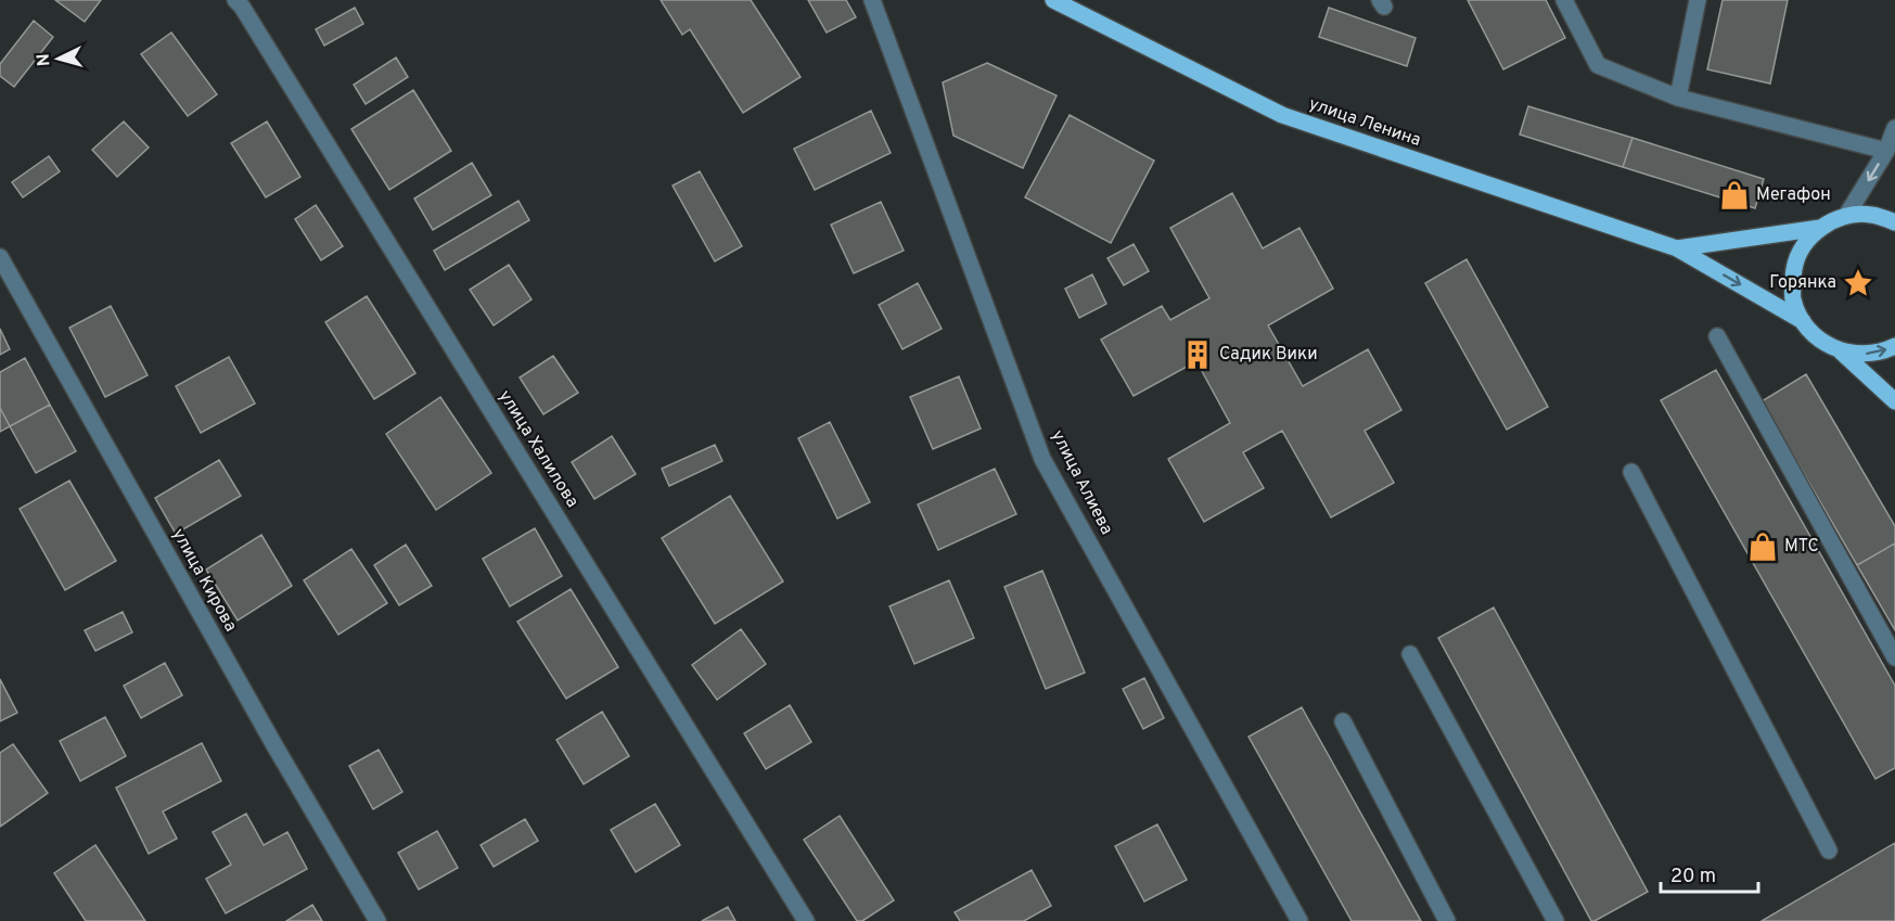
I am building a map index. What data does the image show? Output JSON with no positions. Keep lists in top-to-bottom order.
{
  "streets": {
    "main road": ["улица Ленина"],
    "street": ["улица Халилова", "улица Алиева", "улица Кирова"]
  },
  "places": {
    "shop": ["Мегафон", "МТС"],
    "place": ["Горянка"],
    "building": ["Садик Вики"]
  },
  "scale_bar": "20 m",
  "north": "left"
}
